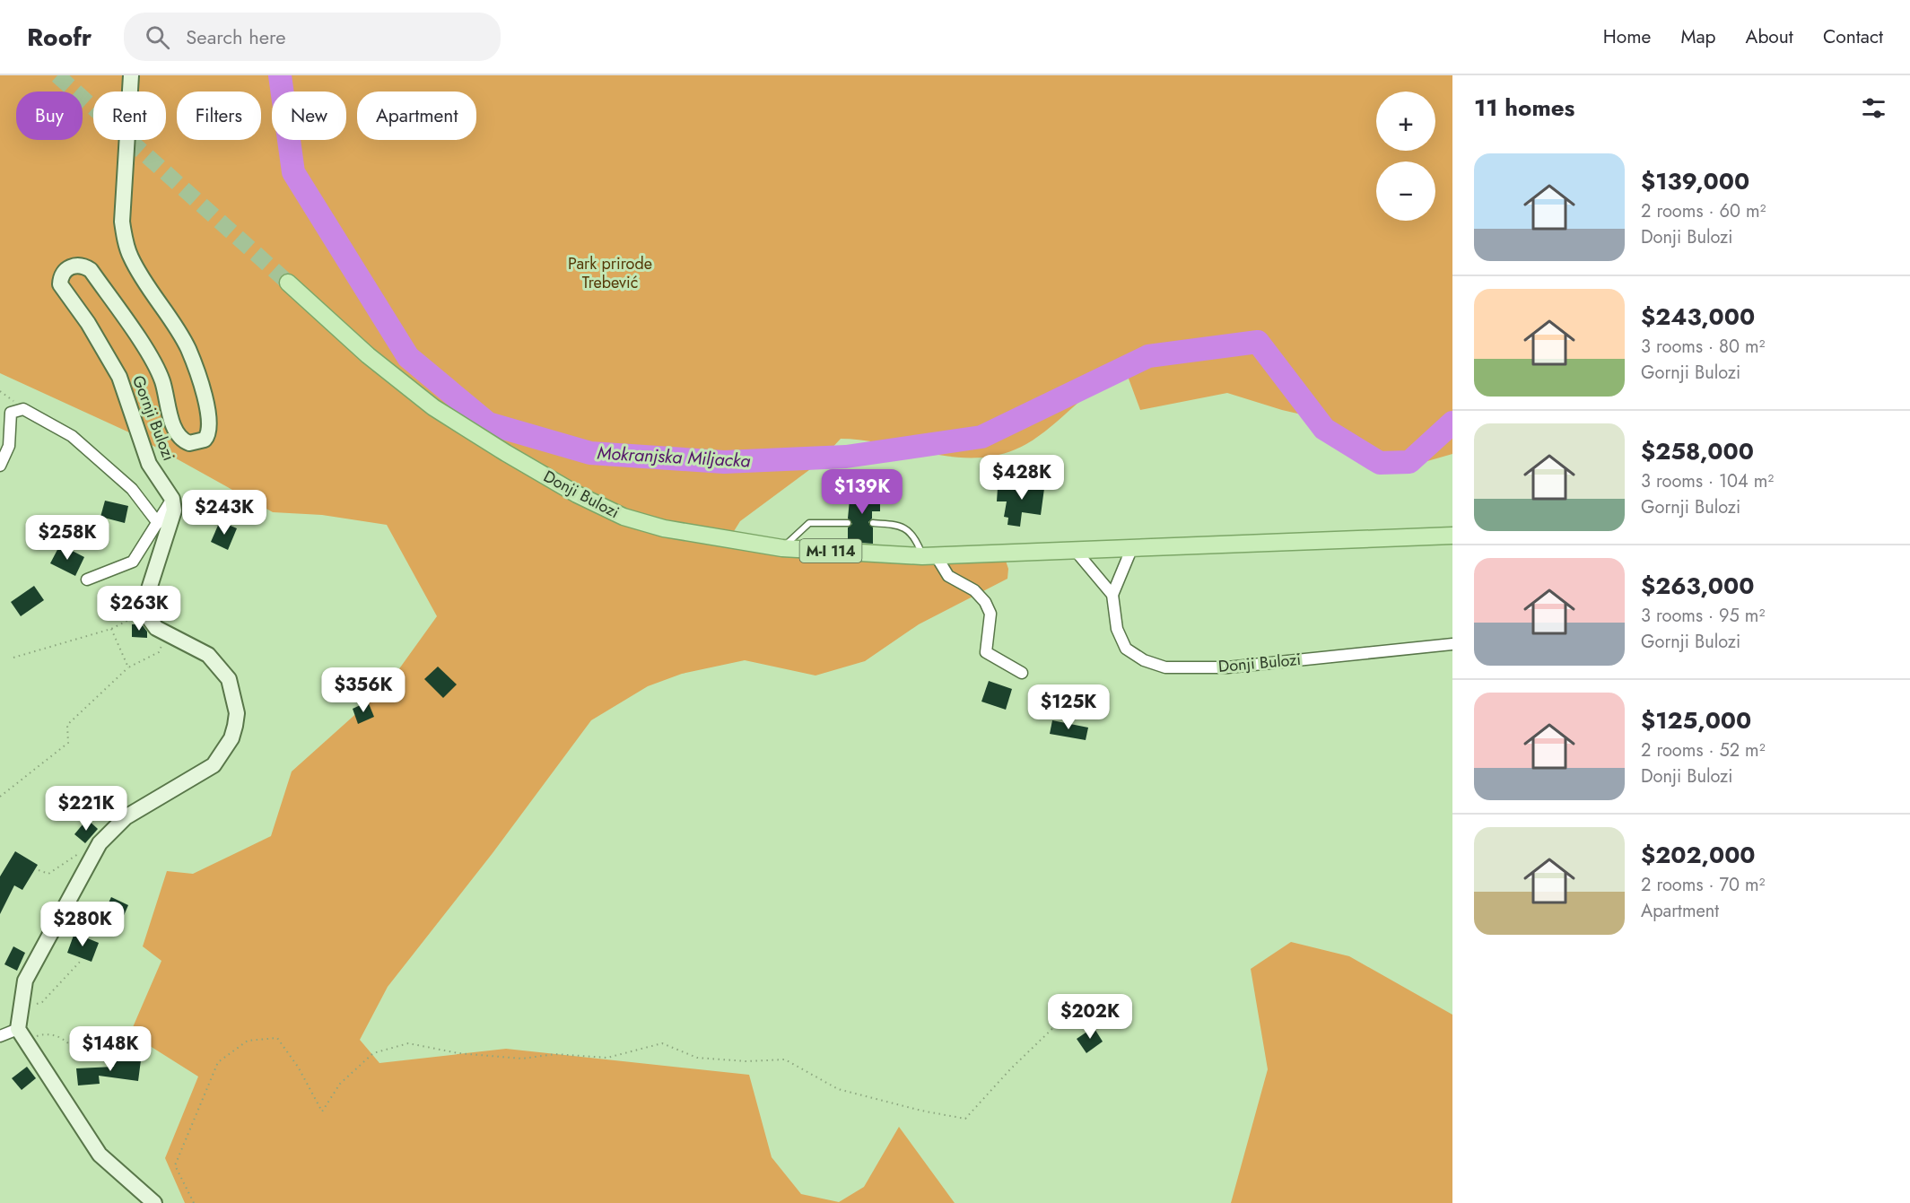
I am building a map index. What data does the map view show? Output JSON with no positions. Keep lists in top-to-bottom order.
{
  "streets": {
    "main road": ["Donji Bulozi", "M-I 114"],
    "street": ["Gornji Bulozi"]
  },
  "water": ["Mokranjska Miljacka"],
  "parks": ["Park prirode Trebević"],
  "page": {
    "header": "Roofr",
    "search": "Search here",
    "nav": [
      "Home",
      "Map",
      "About",
      "Contact"
    ],
    "heading": "11 homes",
    "map_buttons": ["+", "−"],
    "chip": [
      "Buy",
      "Rent",
      "Filters",
      "New",
      "Apartment"
    ],
    "list": [
      {
        "name": "$139,000",
        "note": "2 rooms · 60 m² · Donji Bulozi"
      },
      {
        "name": "$243,000",
        "note": "3 rooms · 80 m² · Gornji Bulozi"
      },
      {
        "name": "$258,000",
        "note": "3 rooms · 104 m² · Gornji Bulozi"
      },
      {
        "name": "$263,000",
        "note": "3 rooms · 95 m² · Gornji Bulozi"
      },
      {
        "name": "$125,000",
        "note": "2 rooms · 52 m² · Donji Bulozi"
      },
      {
        "name": "$202,000",
        "note": "2 rooms · 70 m² · Apartment"
      }
    ],
    "price": [
      "$428K",
      "$139K",
      "$243K",
      "$258K",
      "$263K",
      "$356K",
      "$125K",
      "$221K",
      "$280K",
      "$202K",
      "$148K"
    ]
  }
}
